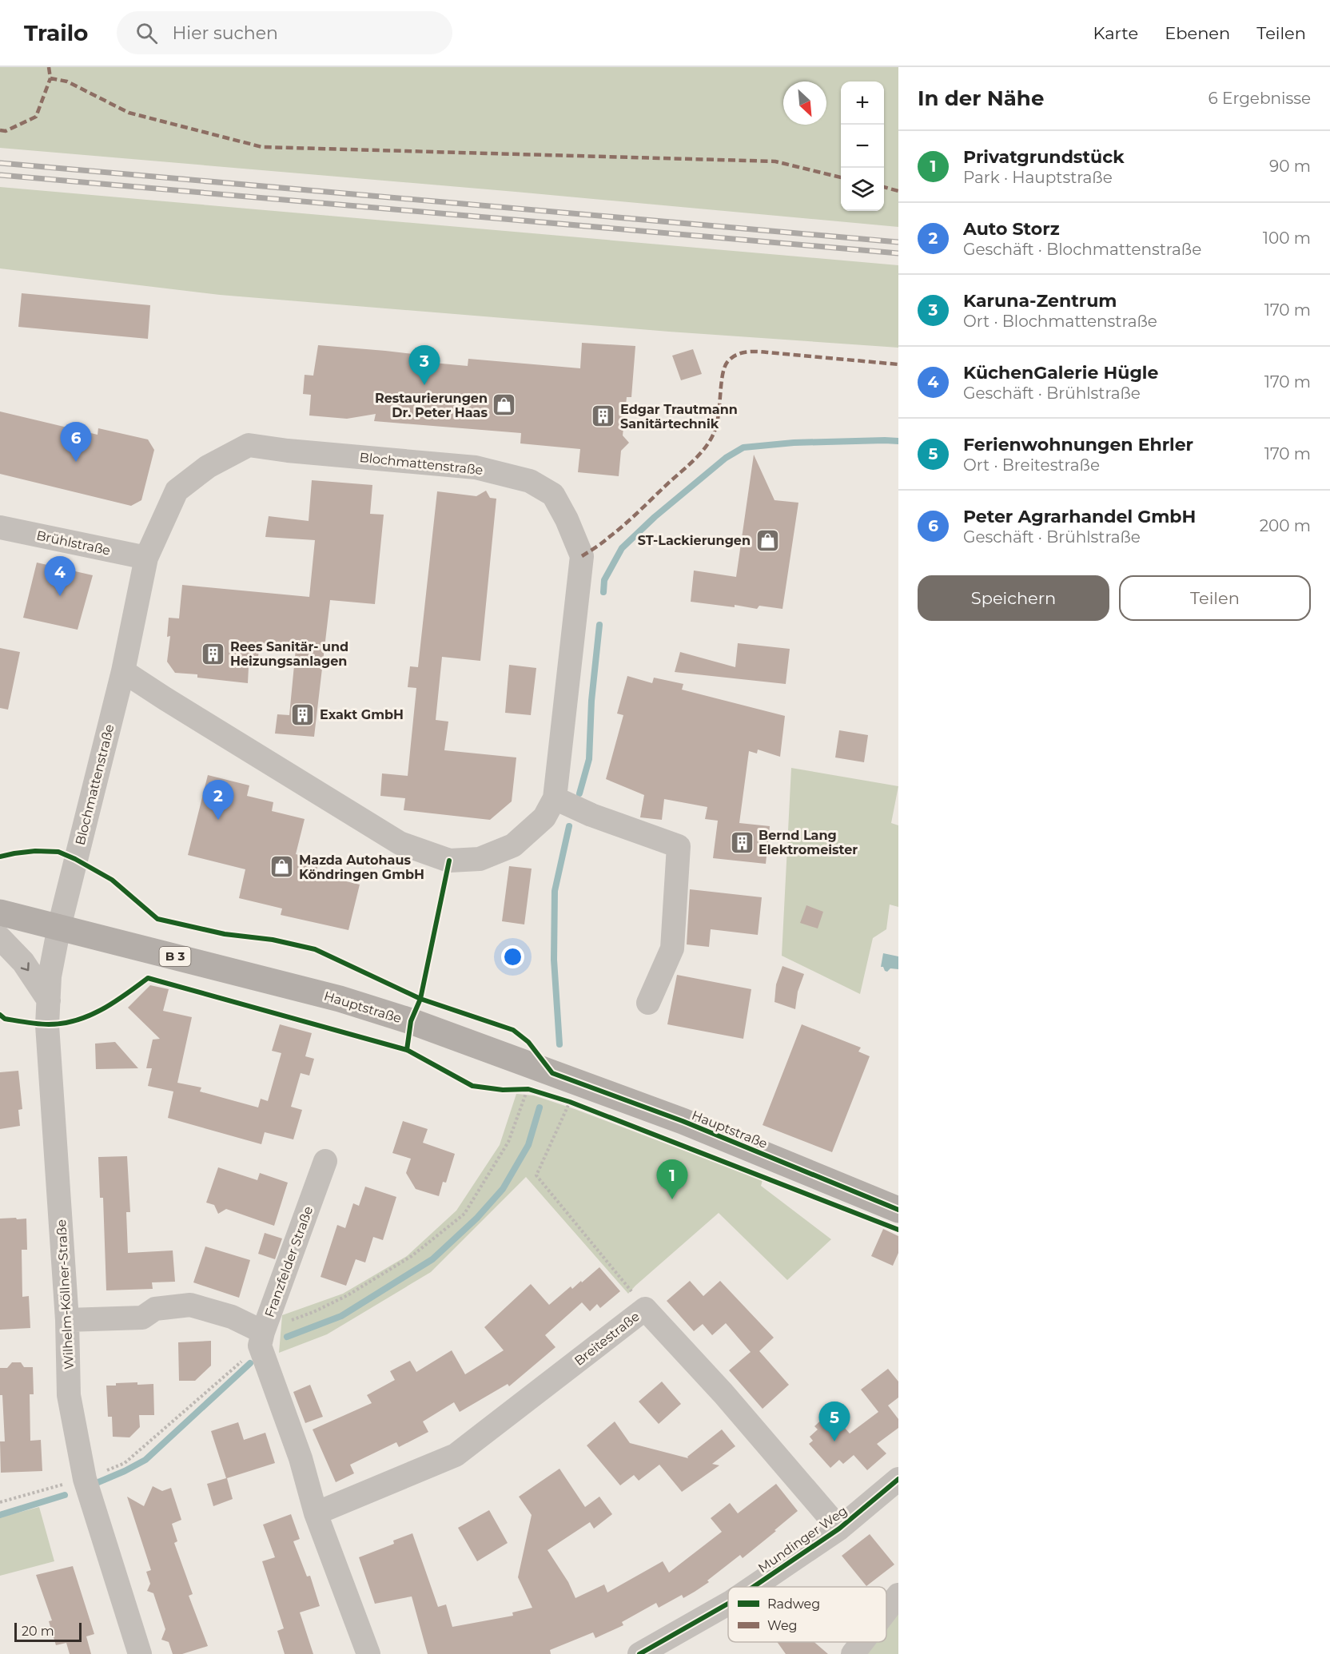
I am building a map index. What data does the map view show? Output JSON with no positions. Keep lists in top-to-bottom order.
{
  "streets": {
    "main road": ["B 3", "Hauptstraße"],
    "street": [
      "Blochmattenstraße",
      "Brühlstraße",
      "Franzfelder Straße",
      "Wilhelm-Köllner-Straße",
      "Breitestraße",
      "Mundinger Weg"
    ]
  },
  "crossings": [
    ["Blochmattenstraße", "Brühlstraße"],
    ["Blochmattenstraße", "B 3"],
    ["Blochmattenstraße", "Hauptstraße"],
    ["Blochmattenstraße", "Wilhelm-Köllner-Straße"],
    ["B 3", "Hauptstraße"],
    ["B 3", "Wilhelm-Köllner-Straße"],
    ["Hauptstraße", "Wilhelm-Köllner-Straße"],
    ["Franzfelder Straße", "Wilhelm-Köllner-Straße"],
    ["Breitestraße", "Mundinger Weg"]
  ],
  "places": {
    "shop": ["Restaurierungen Dr. Peter Haas", "ST-Lackierungen", "Mazda Autohaus Köndringen GmbH"],
    "building": [
      "Edgar Trautmann Sanitärtechnik",
      "Rees Sanitär- und Heizungsanlagen",
      "Exakt GmbH",
      "Bernd Lang Elektromeister"
    ]
  },
  "legend": ["Radweg", "Weg"],
  "scale_bar": "20 m",
  "north": "bottom right",
  "page": {
    "header": "Trailo",
    "search": "Hier suchen",
    "nav": ["Karte", "Ebenen", "Teilen"],
    "heading": ["In der Nähe", "6 Ergebnisse"],
    "map_buttons": ["+", "−"],
    "list": [
      {
        "mark": "1",
        "name": "Privatgrundstück",
        "note": "Park · Hauptstraße",
        "value": "90 m"
      },
      {
        "mark": "2",
        "name": "Auto Storz",
        "note": "Geschäft · Blochmattenstraße",
        "value": "100 m"
      },
      {
        "mark": "3",
        "name": "Karuna-Zentrum",
        "note": "Ort · Blochmattenstraße",
        "value": "170 m"
      },
      {
        "mark": "4",
        "name": "KüchenGalerie Hügle",
        "note": "Geschäft · Brühlstraße",
        "value": "170 m"
      },
      {
        "mark": "5",
        "name": "Ferienwohnungen Ehrler",
        "note": "Ort · Breitestraße",
        "value": "170 m"
      },
      {
        "mark": "6",
        "name": "Peter Agrarhandel GmbH",
        "note": "Geschäft · Brühlstraße",
        "value": "200 m"
      }
    ],
    "pins": [
      "3",
      "6",
      "4",
      "2",
      "1",
      "5"
    ],
    "buttons": ["Speichern", "Teilen"],
    "scale": "20 m"
  }
}
